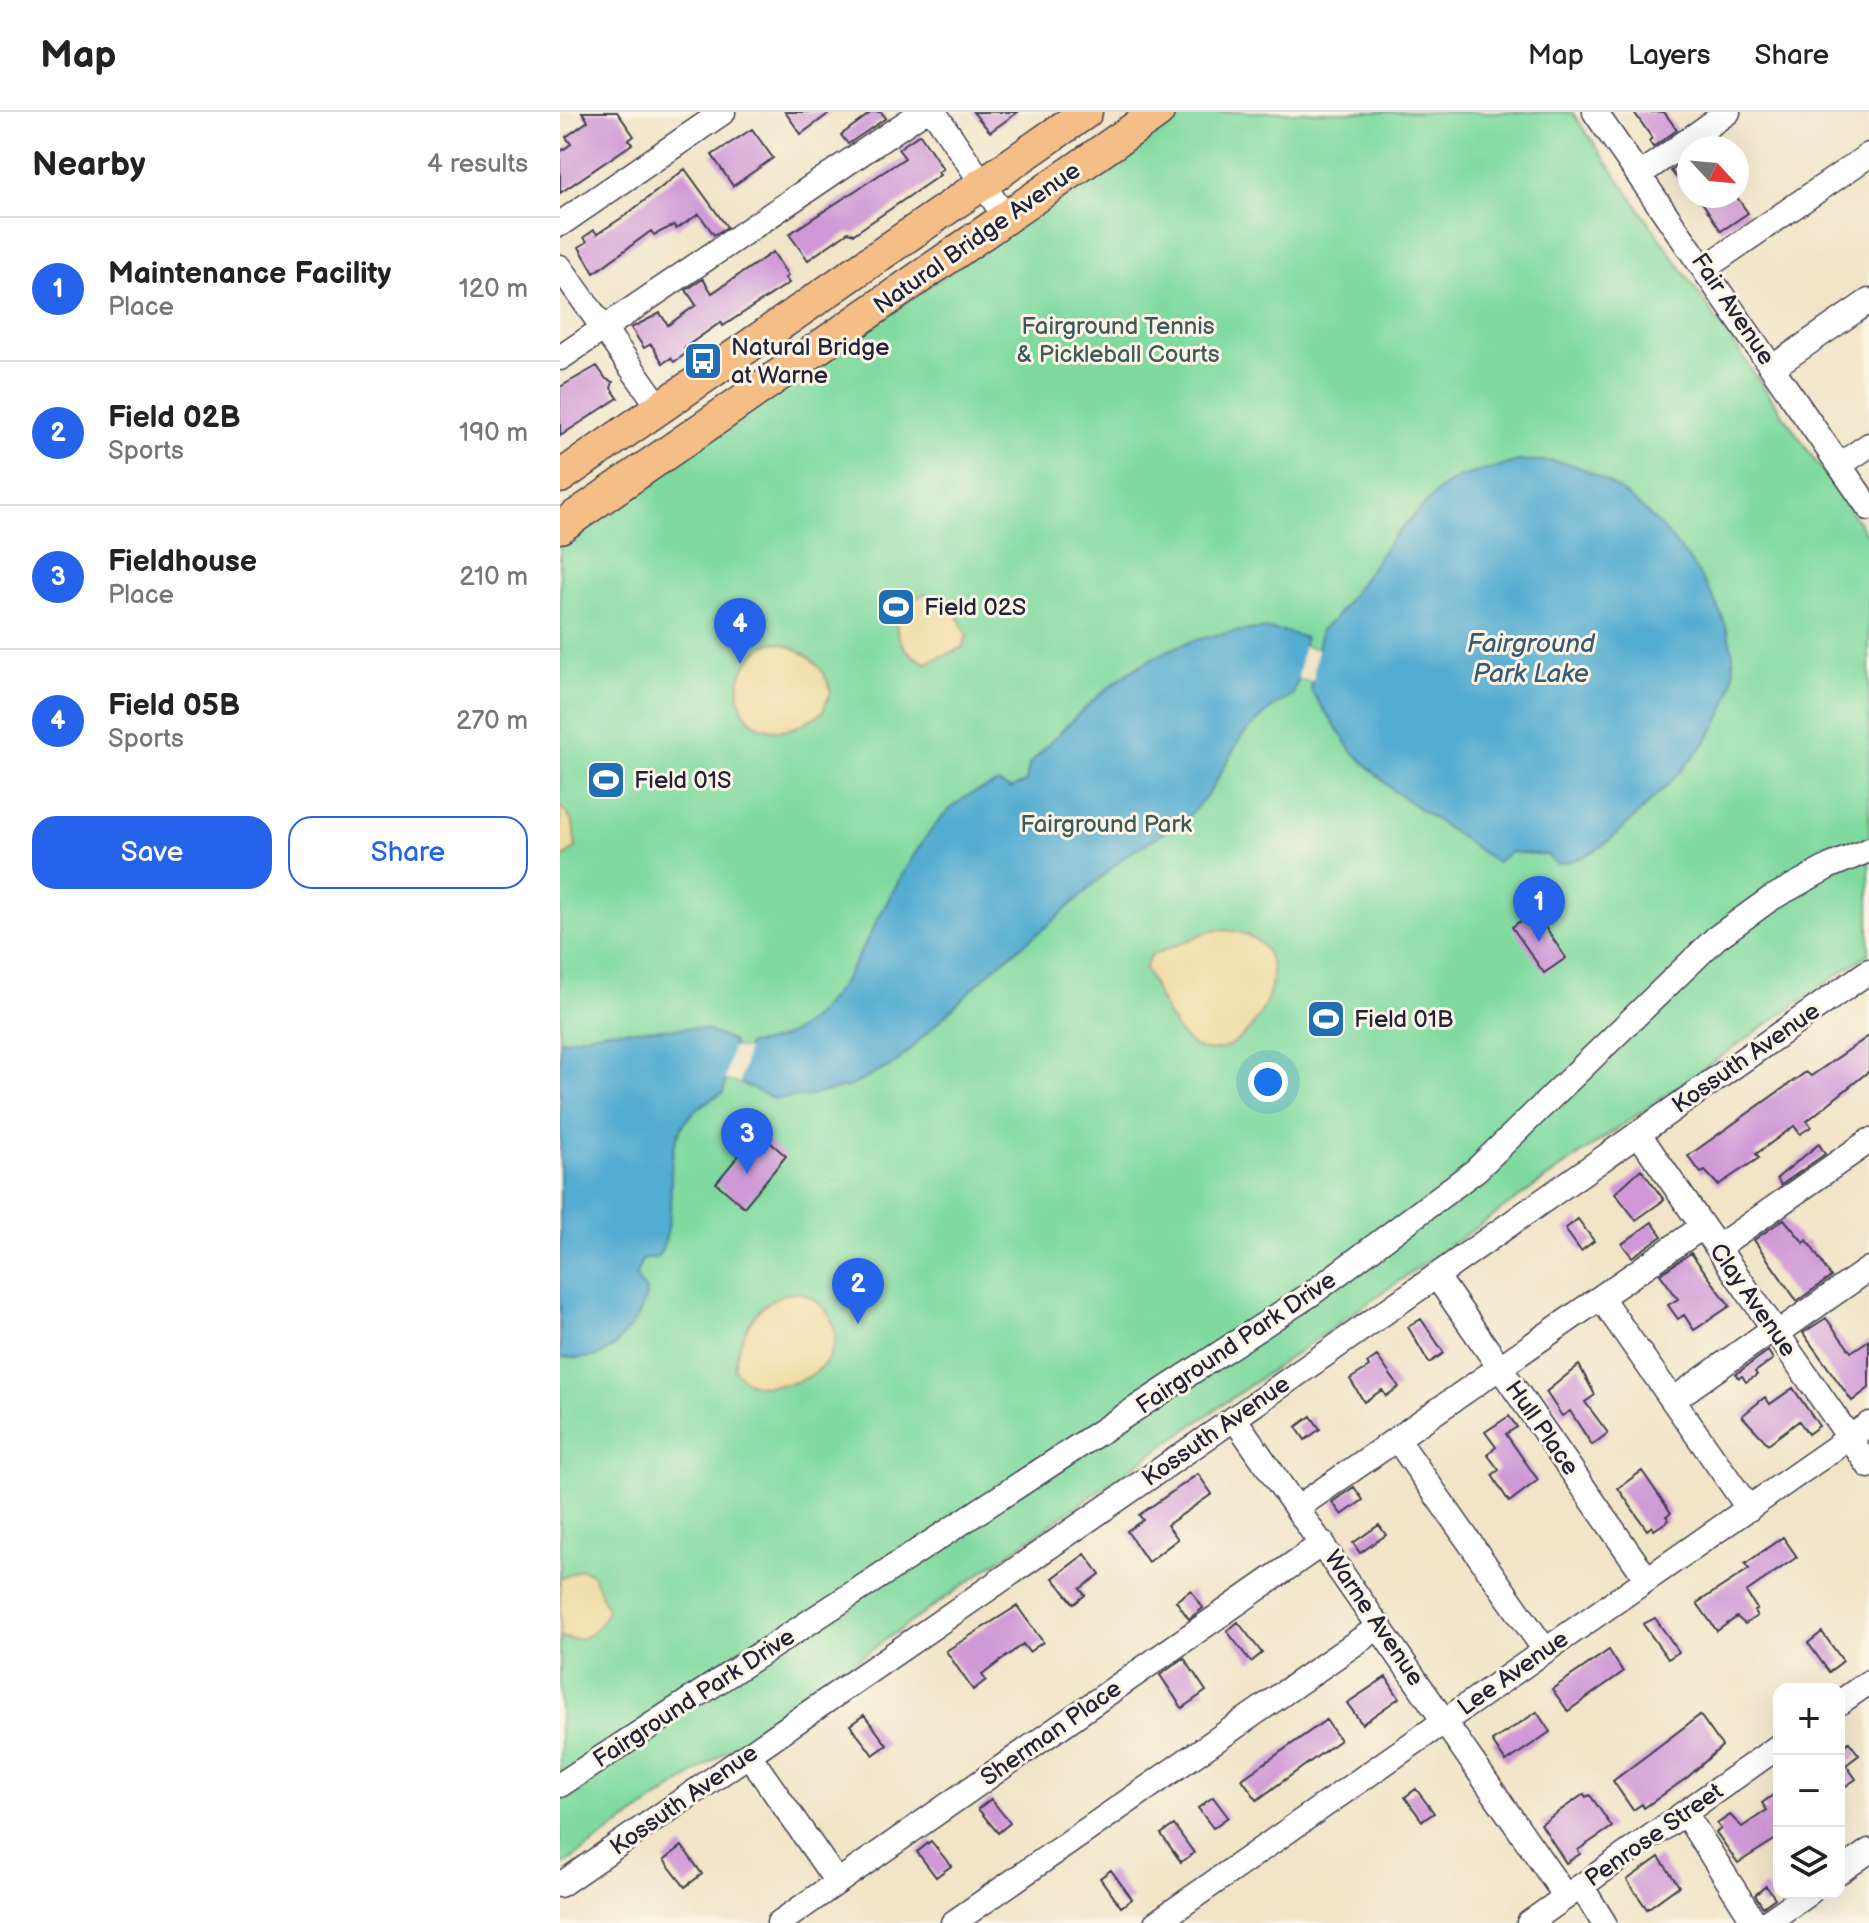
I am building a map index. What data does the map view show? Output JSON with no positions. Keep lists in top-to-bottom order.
{
  "streets": {
    "main road": ["Natural Bridge Avenue"],
    "street": [
      "Fair Avenue",
      "Kossuth Avenue",
      "Clay Avenue",
      "Fairground Park Drive",
      "Hull Place",
      "Warne Avenue",
      "Lee Avenue",
      "Sherman Place",
      "Penrose Street"
    ]
  },
  "crossings": [
    ["Kossuth Avenue", "Clay Avenue"],
    ["Kossuth Avenue", "Hull Place"],
    ["Kossuth Avenue", "Warne Avenue"],
    ["Clay Avenue", "Lee Avenue"],
    ["Hull Place", "Lee Avenue"],
    ["Warne Avenue", "Lee Avenue"],
    ["Warne Avenue", "Sherman Place"],
    ["Warne Avenue", "Penrose Street"]
  ],
  "water": ["Fairground Park Lake"],
  "parks": ["Fairground Tennis & Pickleball Courts", "Fairground Park"],
  "places": {
    "bus stop": ["Natural Bridge at Warne"],
    "sports": ["Field 02S", "Field 01S", "Field 01B"]
  },
  "north": "bottom right",
  "page": {
    "header": "Map",
    "nav": ["Map", "Layers", "Share"],
    "heading": ["Nearby", "4 results"],
    "list": [
      {
        "mark": "1",
        "name": "Maintenance Facility",
        "note": "Place",
        "value": "120 m"
      },
      {
        "mark": "2",
        "name": "Field 02B",
        "note": "Sports",
        "value": "190 m"
      },
      {
        "mark": "3",
        "name": "Fieldhouse",
        "note": "Place",
        "value": "210 m"
      },
      {
        "mark": "4",
        "name": "Field 05B",
        "note": "Sports",
        "value": "270 m"
      }
    ],
    "pins": [
      "4",
      "1",
      "3",
      "2"
    ],
    "buttons": ["Save", "Share"],
    "map_buttons": ["+", "−"]
  }
}
